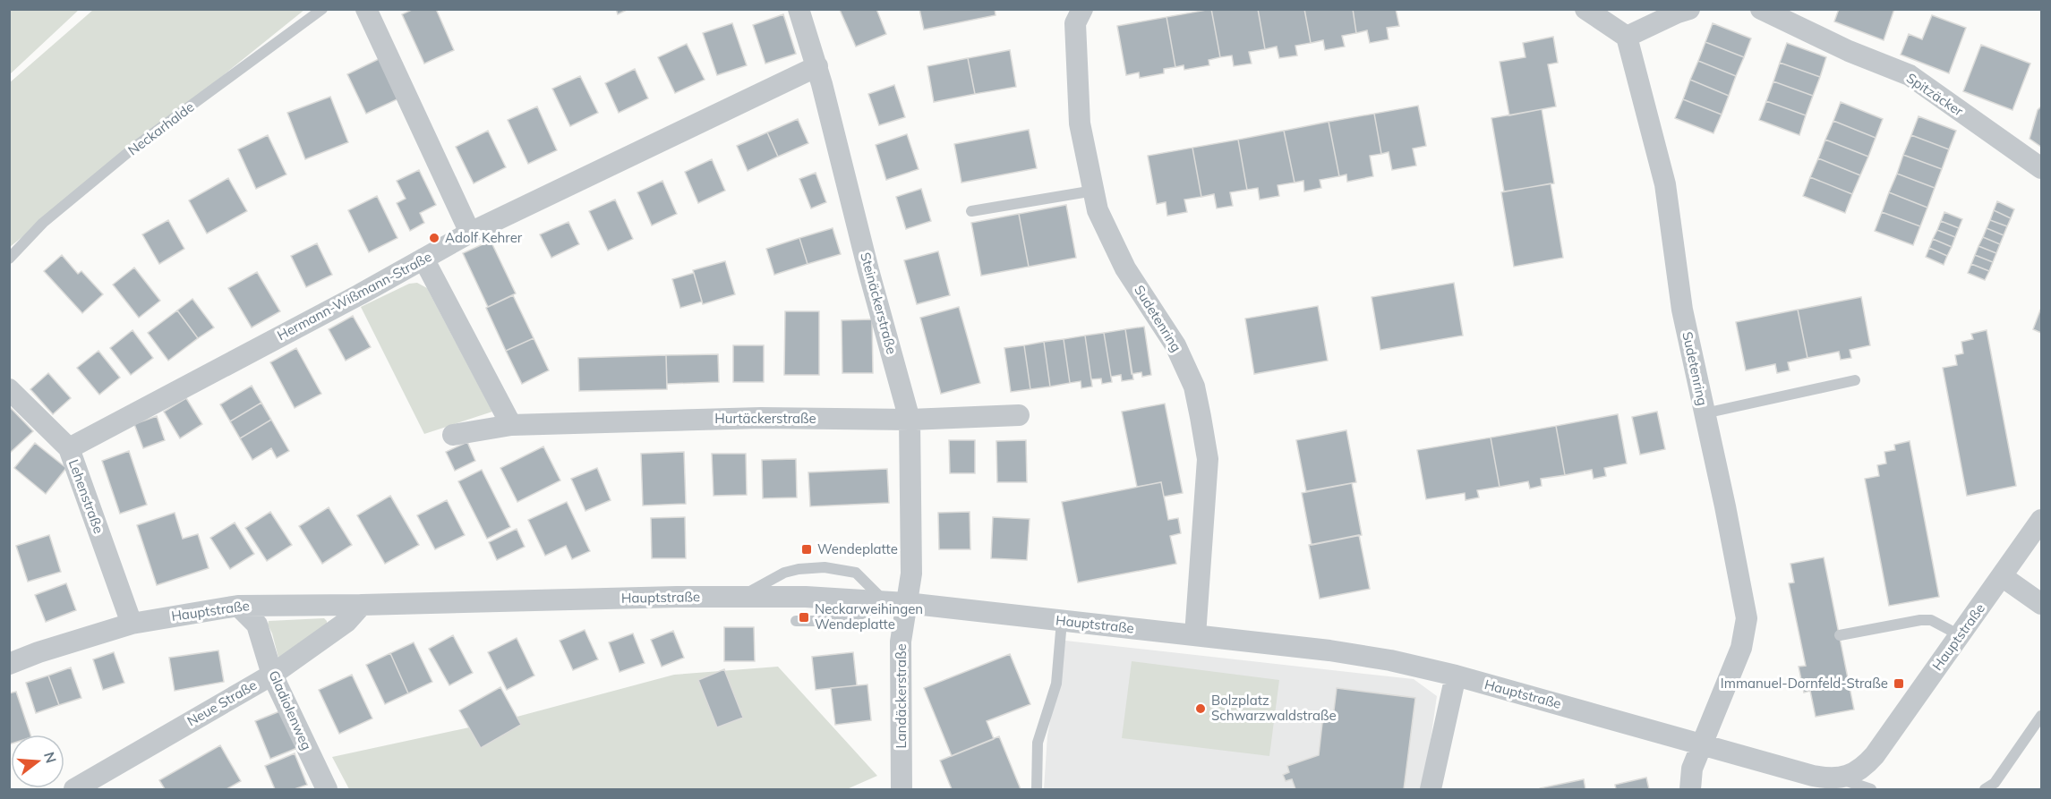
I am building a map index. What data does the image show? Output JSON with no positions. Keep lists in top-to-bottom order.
{
  "streets": {
    "street": [
      "Spitzäcker",
      "Hermann-Wißmann-Straße",
      "Steinäckerstraße",
      "Sudetenring",
      "Hurtäckerstraße",
      "Lehenstraße",
      "Hauptstraße",
      "Landäckerstraße",
      "Neue Straße",
      "Gladiolenweg"
    ],
    "lane": ["Neckarhalde"]
  },
  "crossings": [
    ["Hermann-Wißmann-Straße", "Steinäckerstraße"],
    ["Hermann-Wißmann-Straße", "Lehenstraße"],
    ["Steinäckerstraße", "Hurtäckerstraße"],
    ["Steinäckerstraße", "Hauptstraße"],
    ["Steinäckerstraße", "Landäckerstraße"],
    ["Sudetenring", "Hauptstraße"],
    ["Lehenstraße", "Hauptstraße"],
    ["Hauptstraße", "Landäckerstraße"],
    ["Hauptstraße", "Neue Straße"],
    ["Hauptstraße", "Gladiolenweg"],
    ["Neue Straße", "Gladiolenweg"]
  ],
  "places": {
    "other": ["Adolf Kehrer", "Bolzplatz Schwarzwaldstraße"],
    "transit": ["Wendeplatte", "Neckarweihingen Wendeplatte", "Immanuel-Dornfeld-Straße"]
  },
  "north": "right"
}
